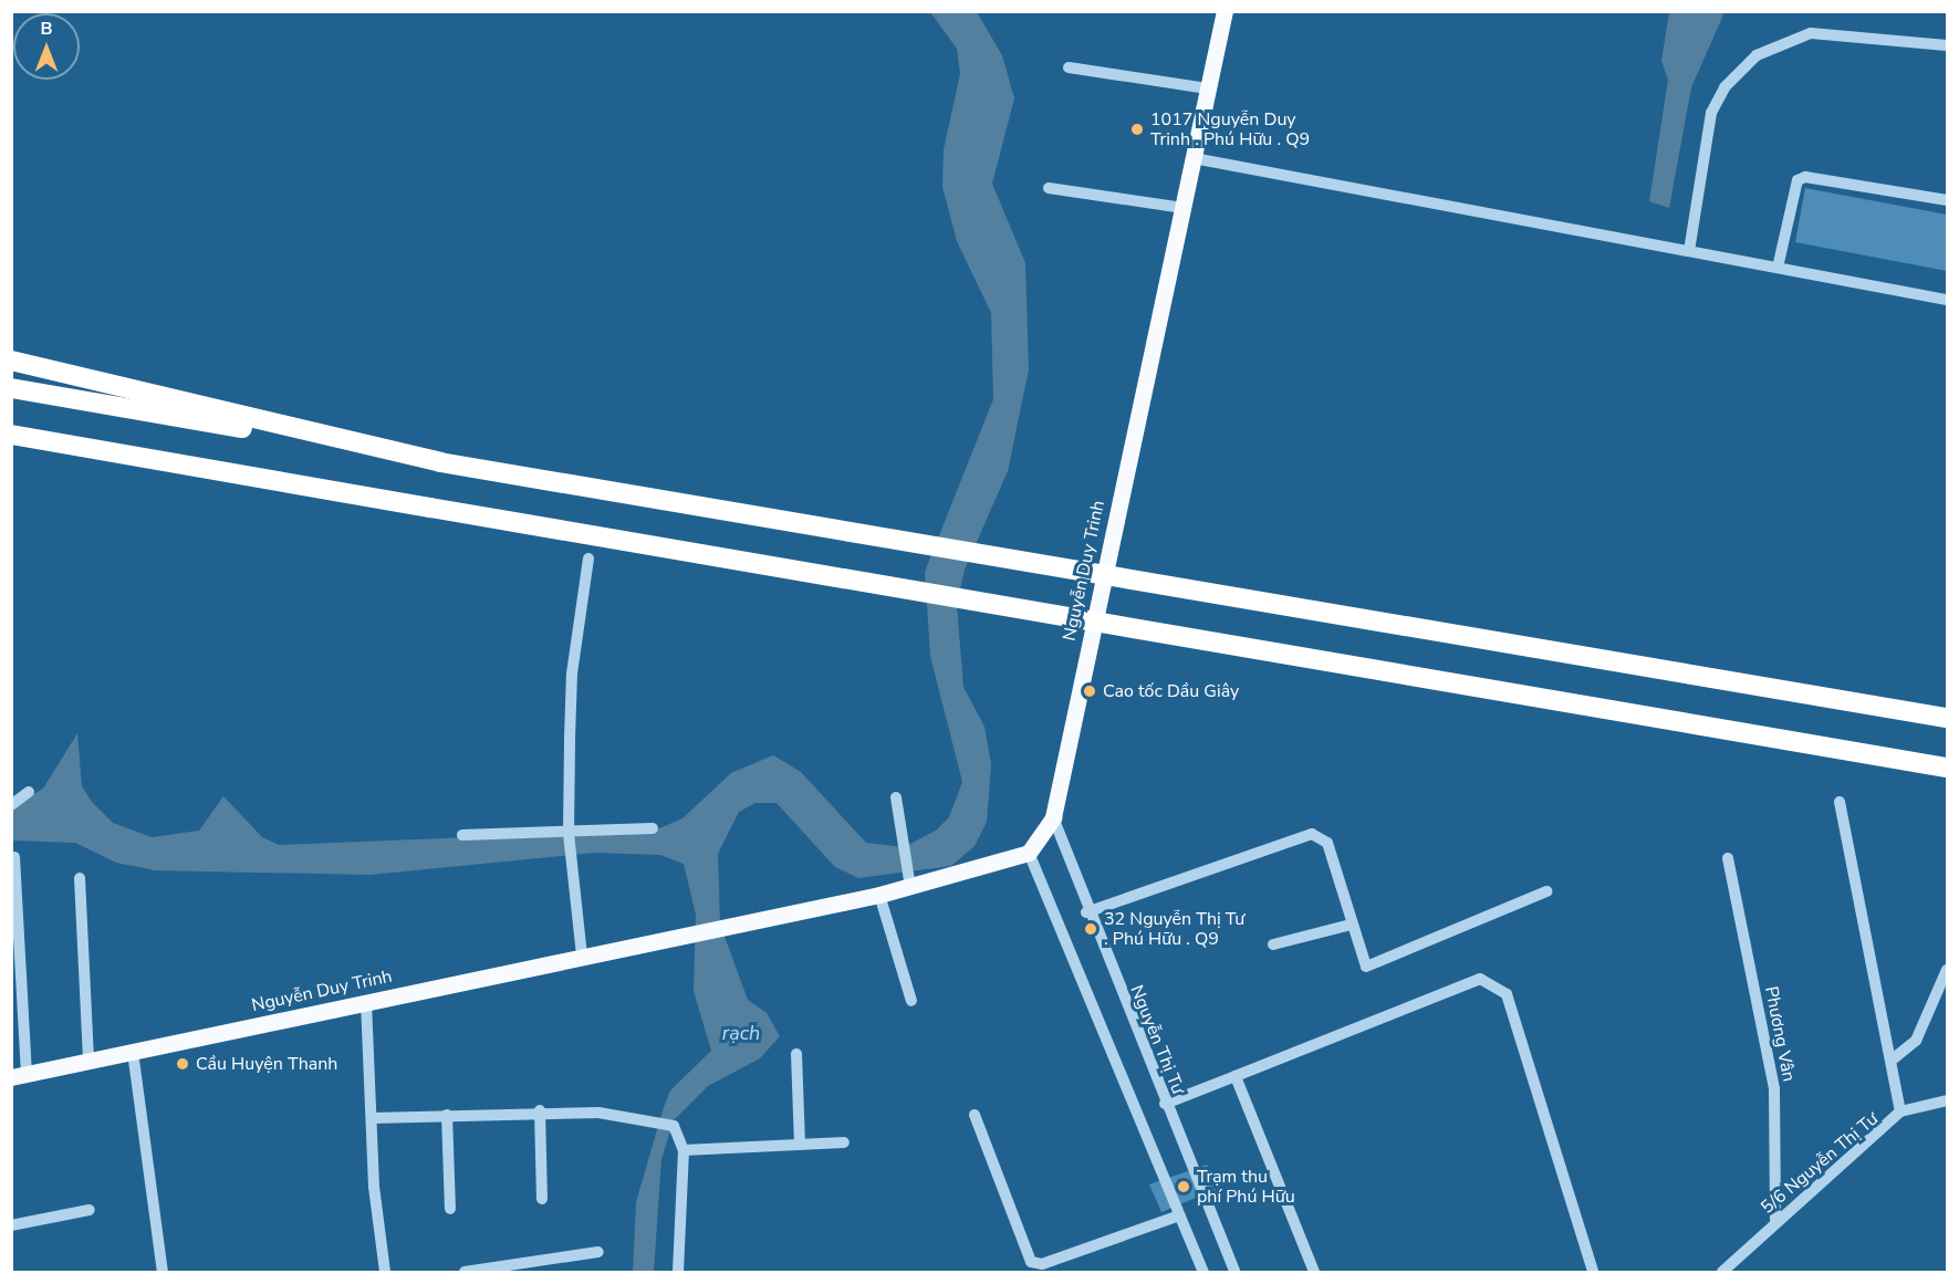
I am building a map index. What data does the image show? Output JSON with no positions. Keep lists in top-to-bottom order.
{
  "streets": {
    "main road": ["Nguyễn Duy Trinh"],
    "street": ["Phương Vân", "Nguyễn Thị Tư", "5/6 Nguyễn Thị Tư"]
  },
  "crossings": [
    ["Nguyễn Duy Trinh", "Nguyễn Thị Tư"],
    ["Phương Vân", "5/6 Nguyễn Thị Tư"]
  ],
  "water": ["rạch"],
  "places": [
    "1017 Nguyễn Duy Trinh . Phú Hữu . Q9",
    "Cao tốc Dầu Giây",
    "32 Nguyễn Thị Tư . Phú Hữu . Q9",
    "Cầu Huyện Thanh",
    "Trạm thu phí Phú Hữu"
  ],
  "north": "top"
}
